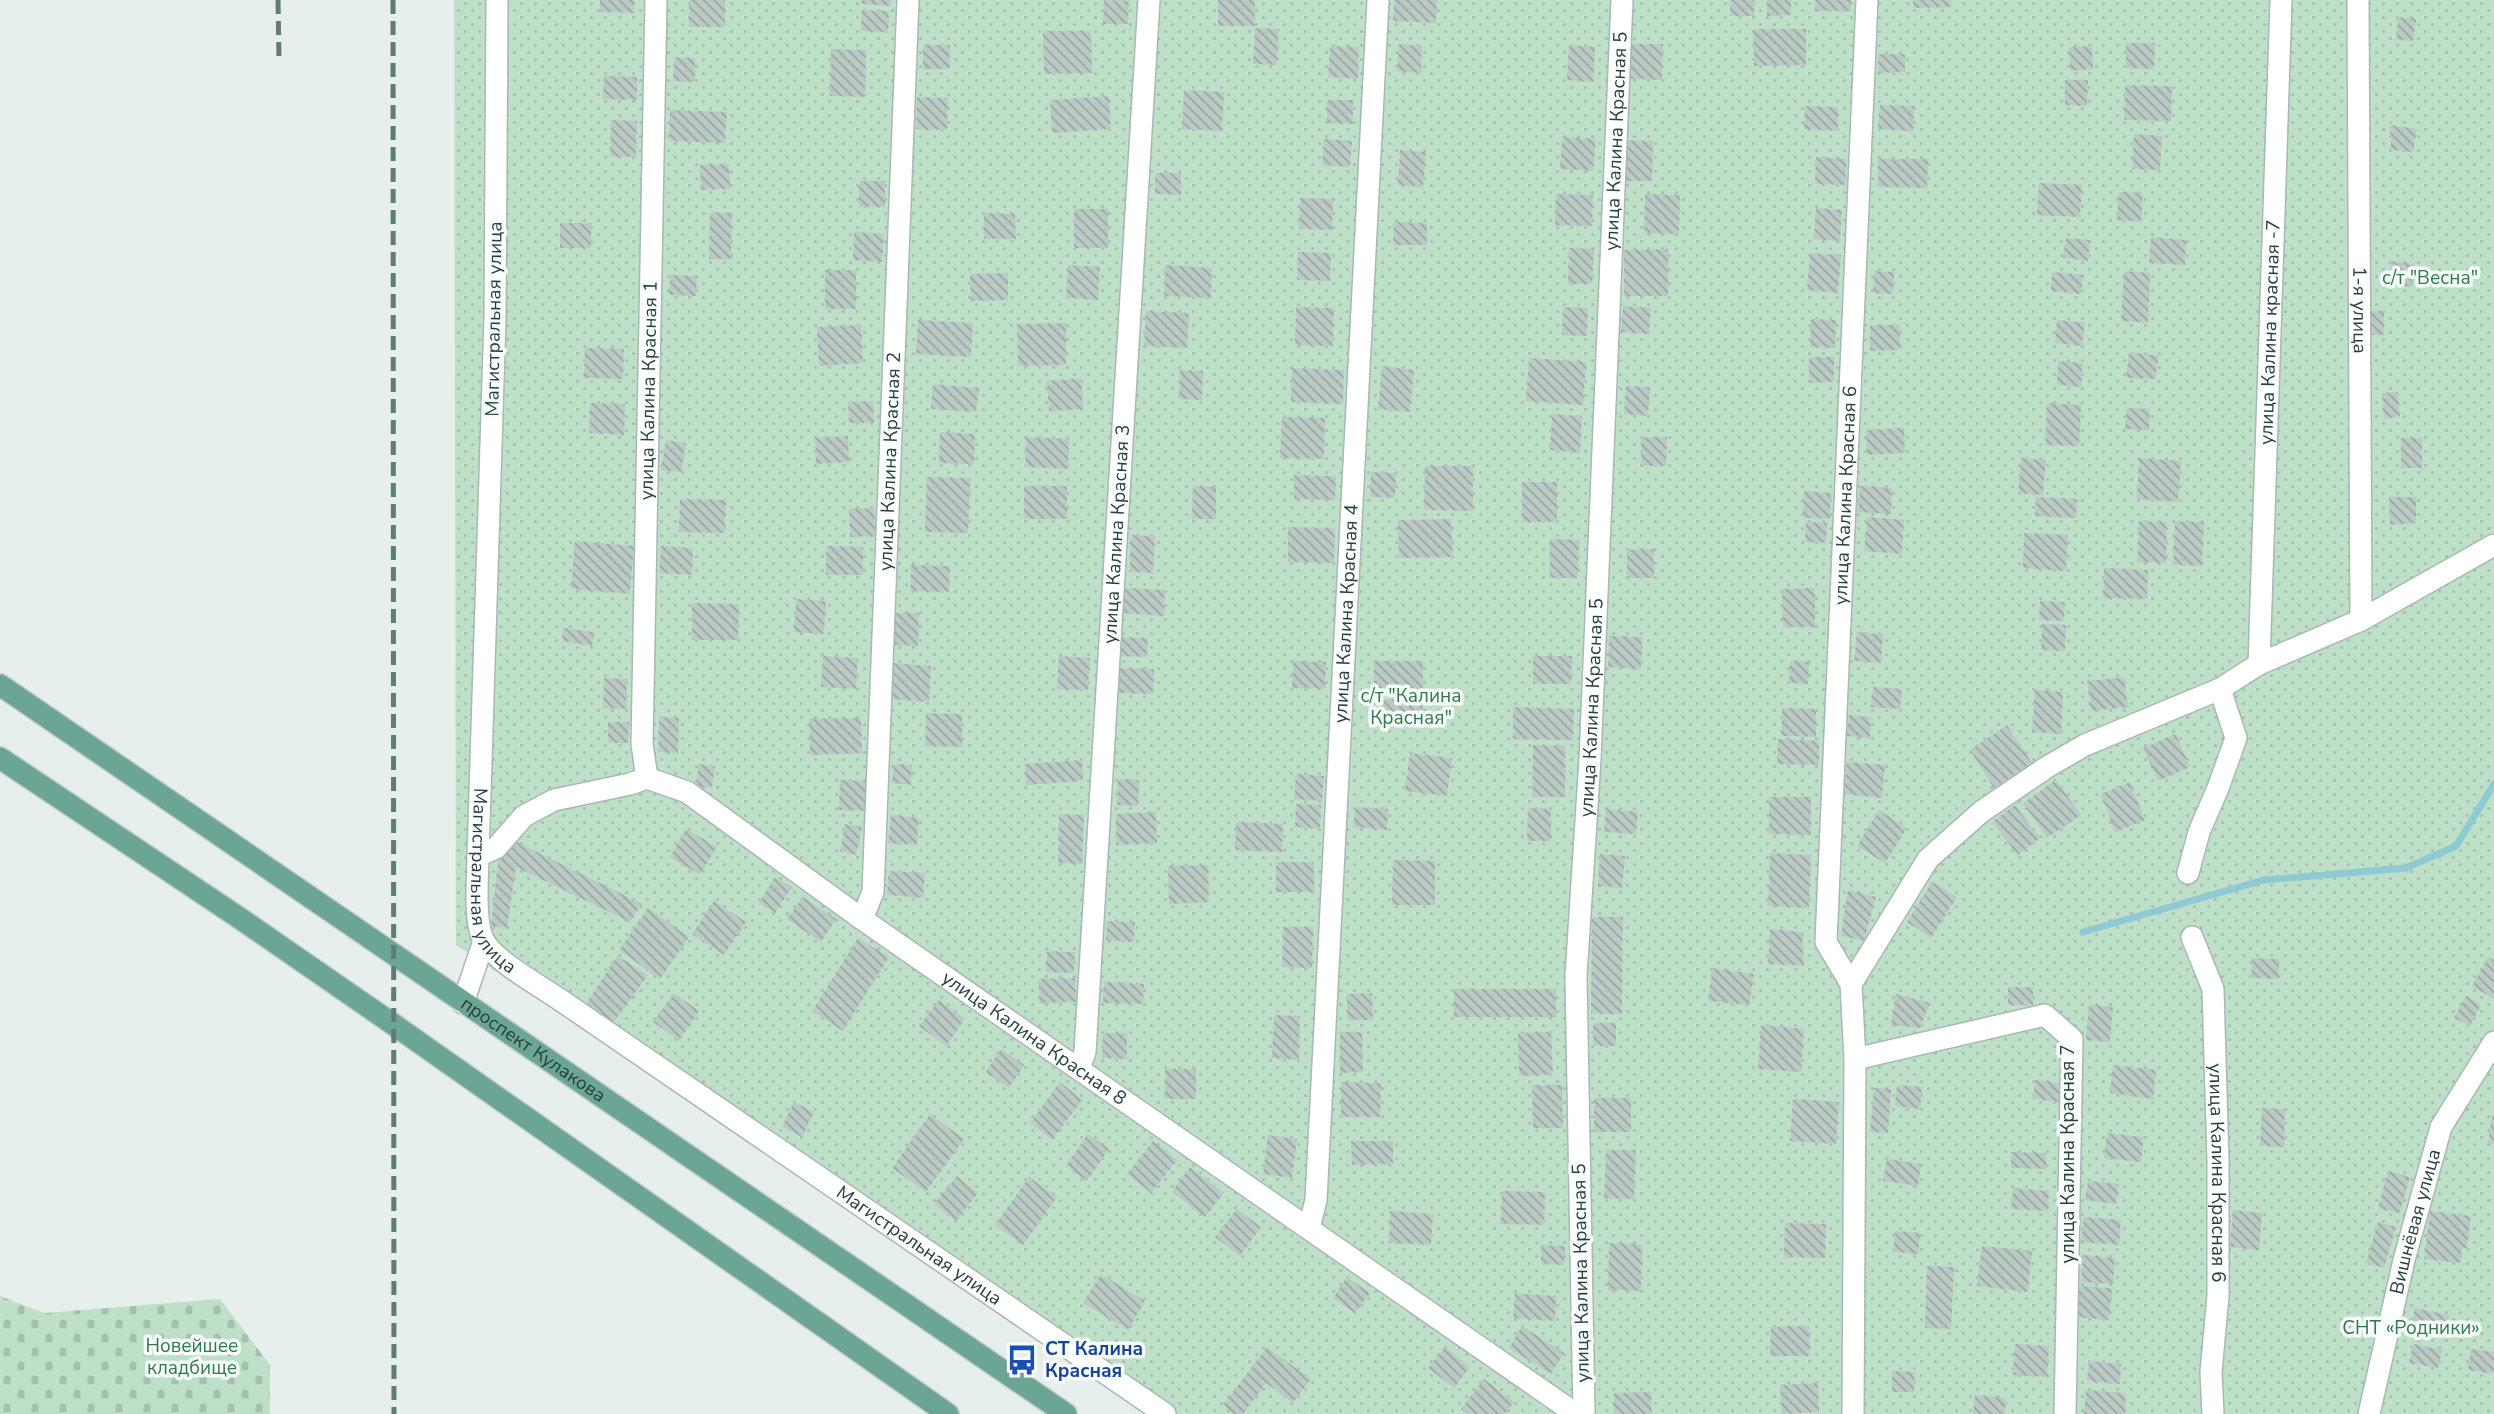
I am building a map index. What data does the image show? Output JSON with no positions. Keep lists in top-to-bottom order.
{
  "streets": {
    "main road": ["проспект Кулакова"],
    "street": [
      "улица Калина Красная 5",
      "1-я улица",
      "Магистральная улица",
      "улица Калина красная -7",
      "улица Калина Красная 1",
      "улица Калина Красная 2",
      "улица Калина Красная 6",
      "улица Калина Красная 3",
      "улица Калина Красная 4",
      "улица Калина Красная 8",
      "улица Калина Красная 7",
      "Вишнёвая улица"
    ]
  },
  "crossings": [
    ["улица Калина Красная 1", "улица Калина Красная 8"],
    ["улица Калина Красная 2", "улица Калина Красная 8"],
    ["улица Калина Красная 6", "улица Калина Красная 7"],
    ["улица Калина Красная 3", "улица Калина Красная 8"],
    ["улица Калина Красная 4", "улица Калина Красная 8"]
  ],
  "parks": [
    "с/т \"Весна\"",
    "с/т \"Калина Красная\"",
    "СНТ «Родники»",
    "Новейшее кладбище"
  ],
  "places": {
    "bus stop": ["СТ Калина Красная"]
  }
}
